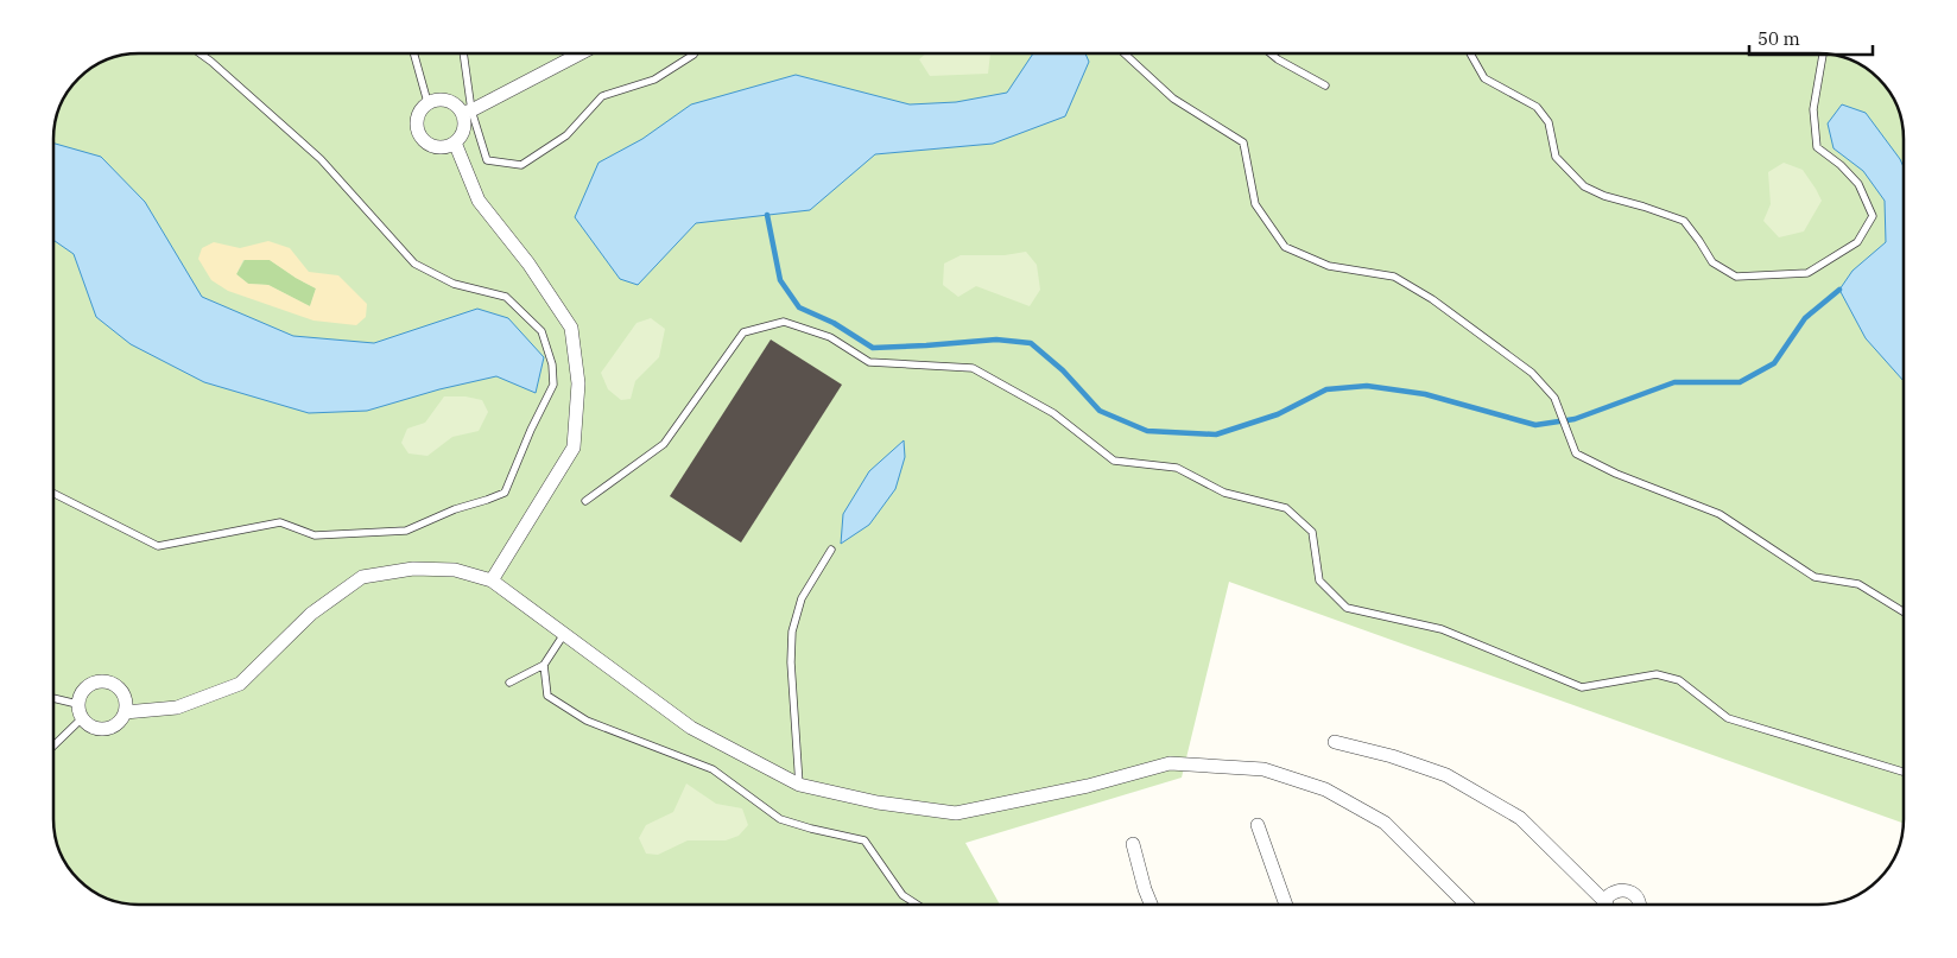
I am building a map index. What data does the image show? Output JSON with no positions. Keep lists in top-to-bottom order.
{
  "scale_bar": "50 m"
}
